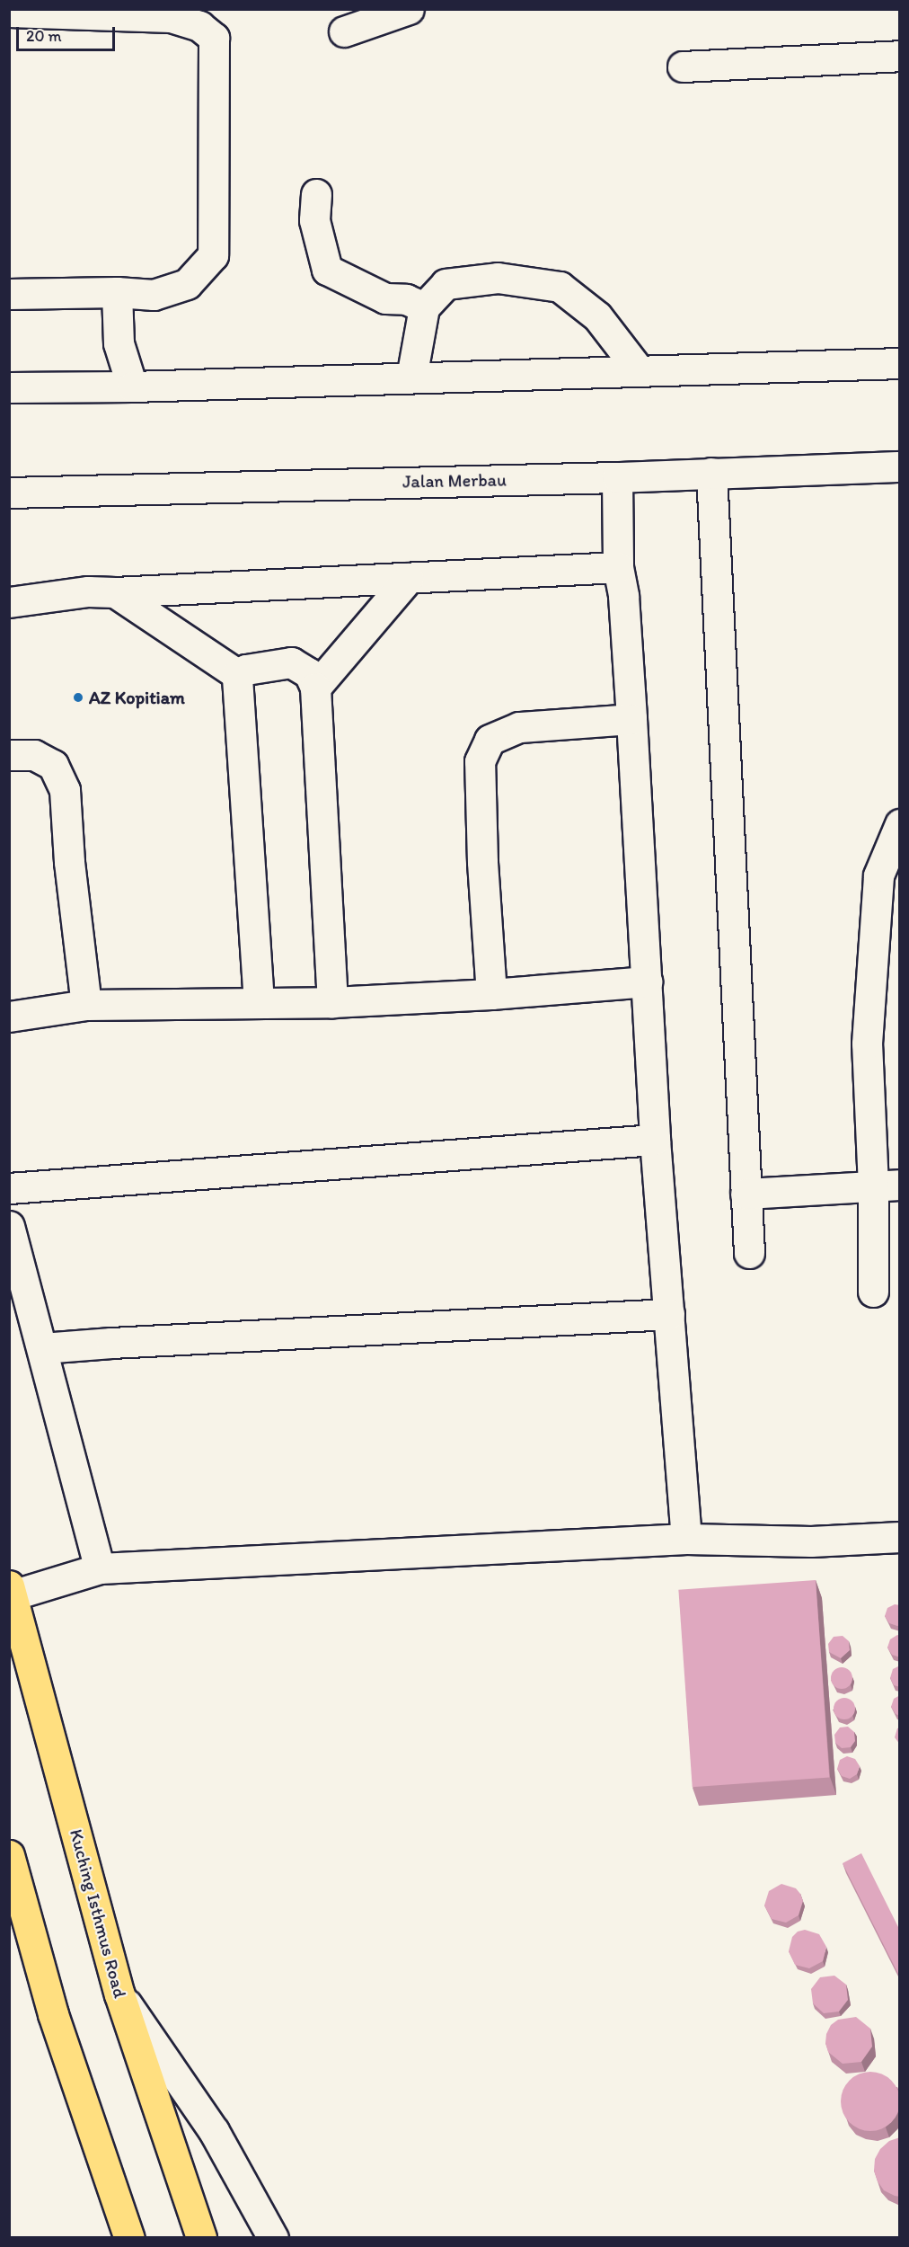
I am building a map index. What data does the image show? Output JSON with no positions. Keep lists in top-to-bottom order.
{
  "streets": {
    "main road": ["Kuching Isthmus Road"],
    "street": ["Jalan Merbau"]
  },
  "places": ["AZ Kopitiam"],
  "scale_bar": "20 m"
}
